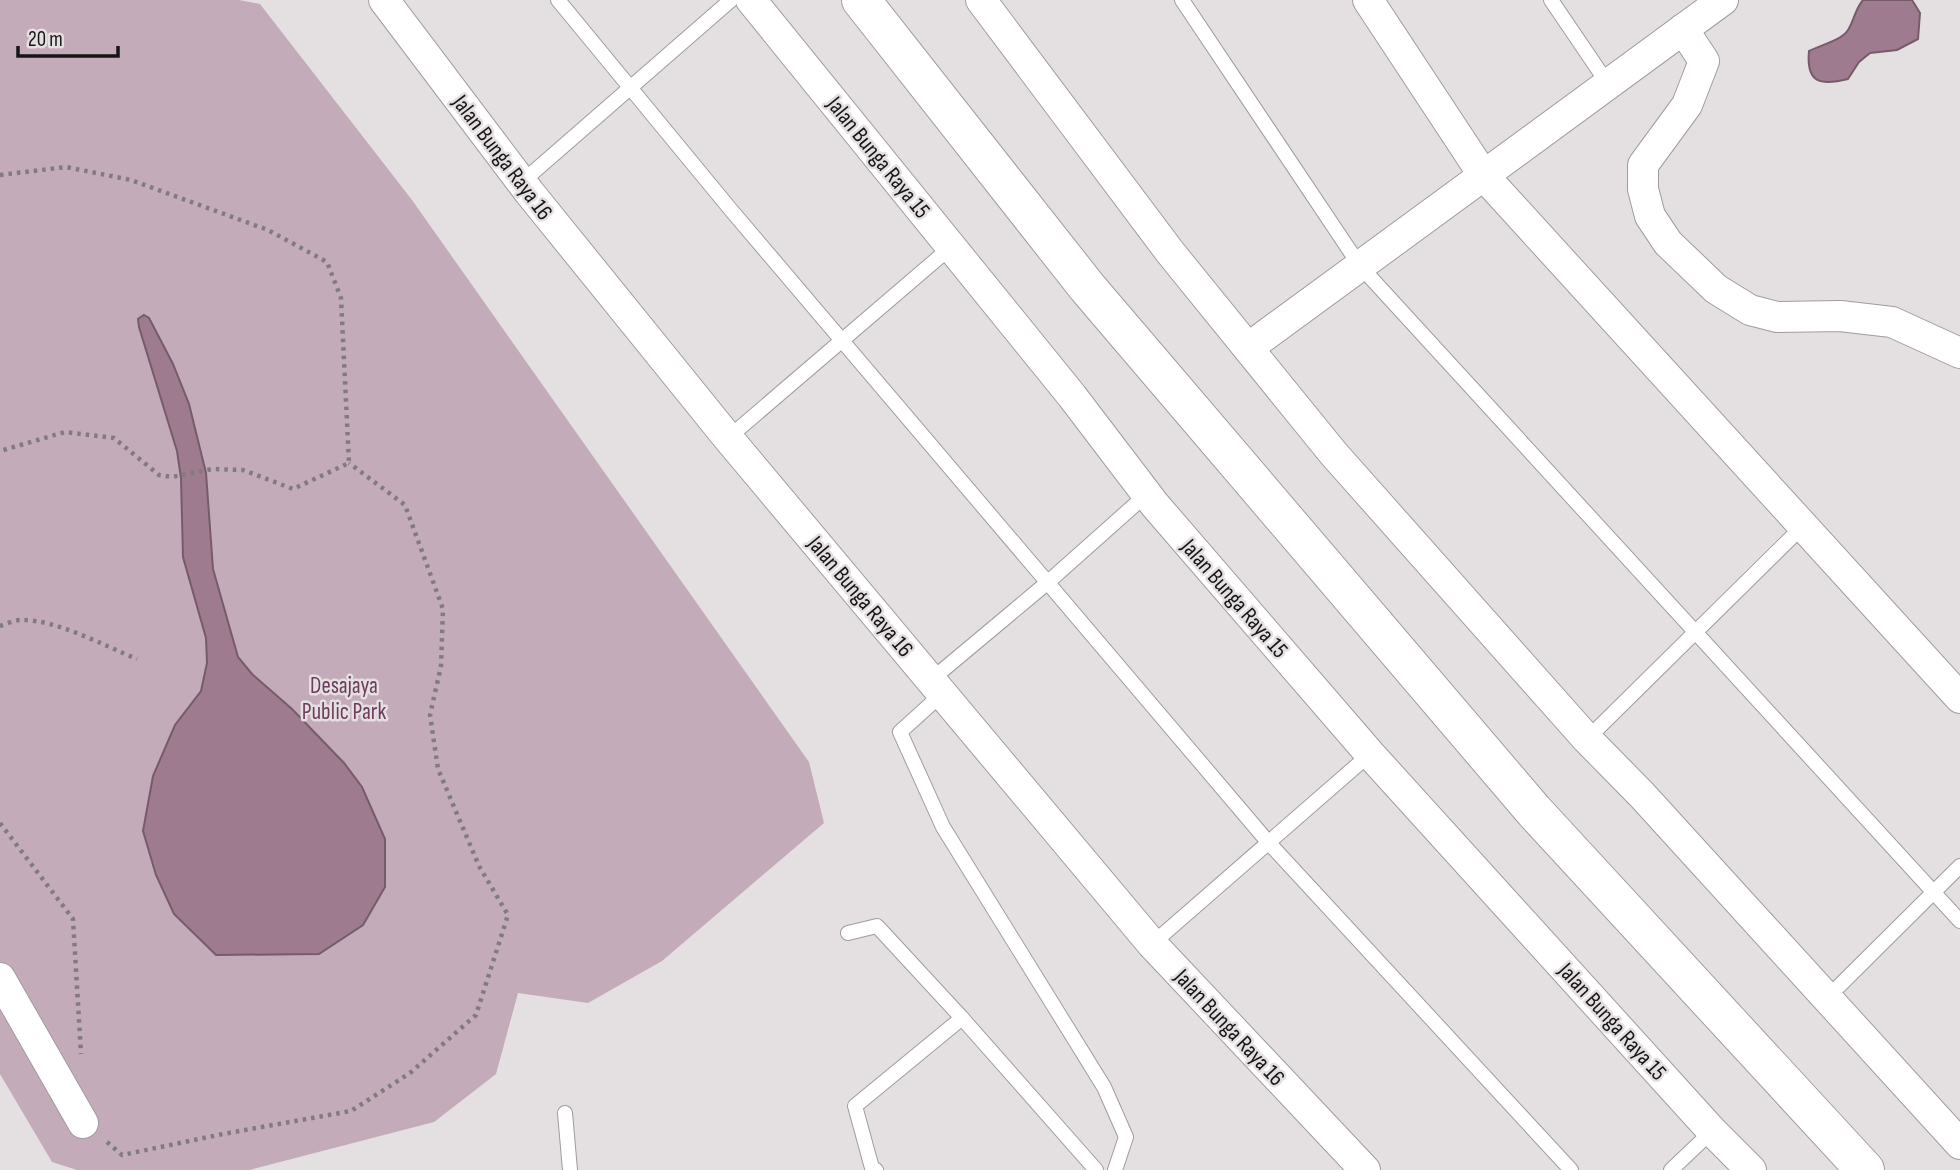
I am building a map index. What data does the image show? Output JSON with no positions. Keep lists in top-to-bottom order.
{
  "streets": {
    "street": ["Jalan Bunga Raya 16", "Jalan Bunga Raya 15"]
  },
  "parks": ["Desajaya Public Park"],
  "scale_bar": "20 m"
}
